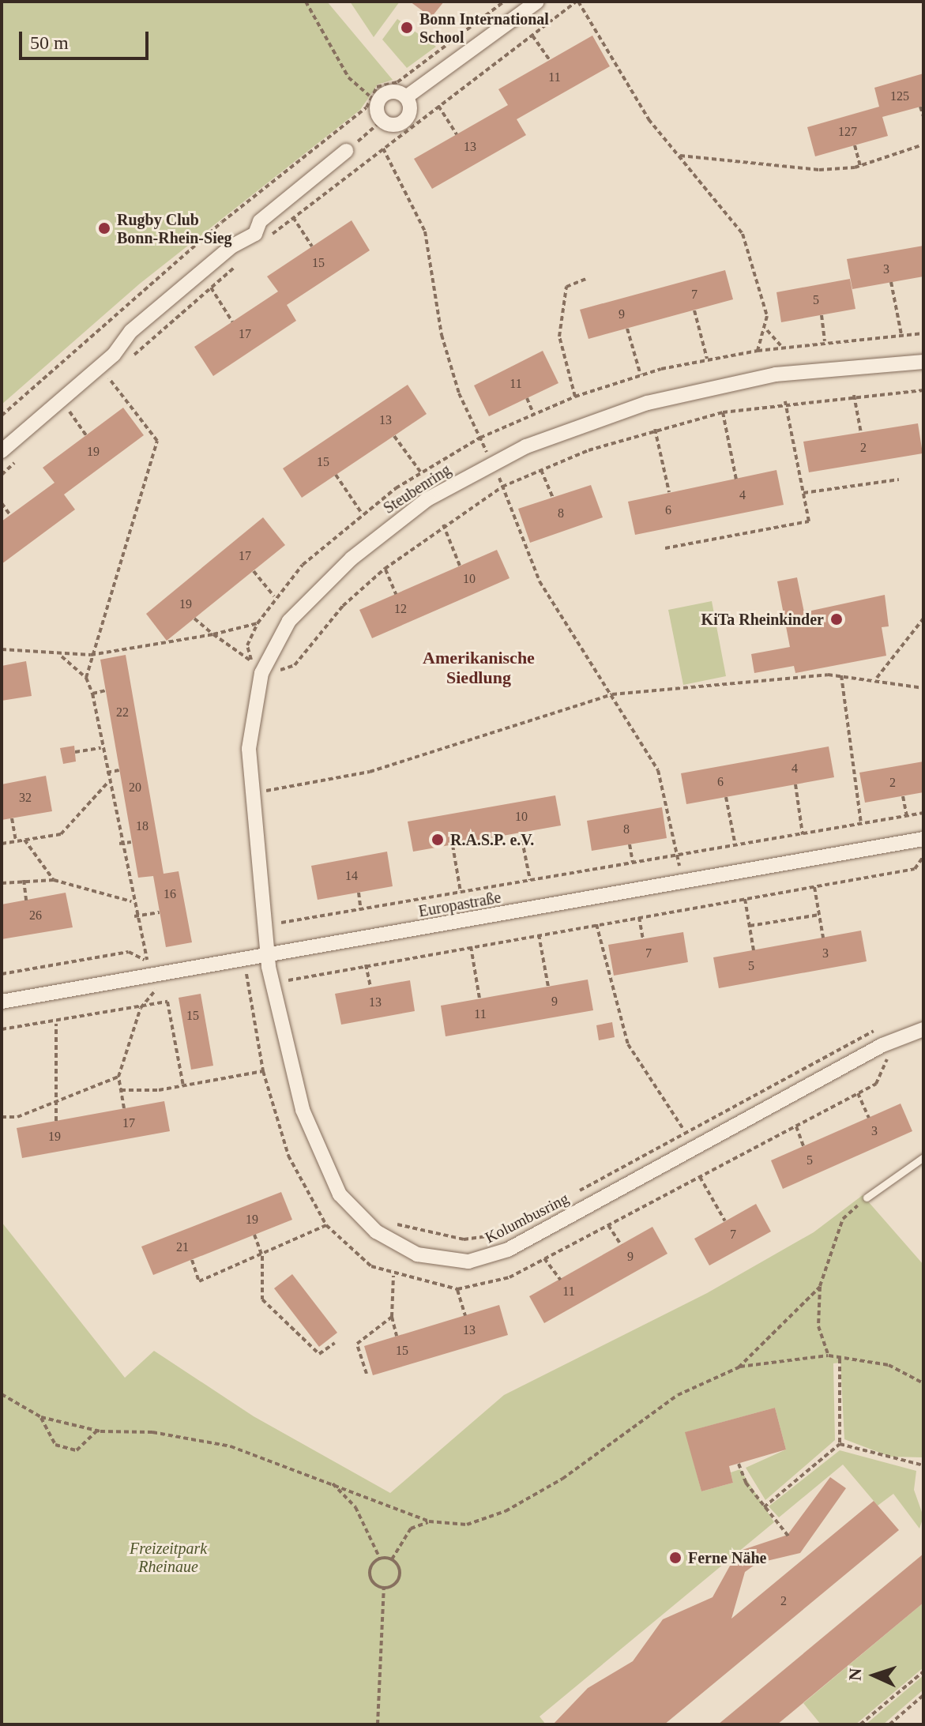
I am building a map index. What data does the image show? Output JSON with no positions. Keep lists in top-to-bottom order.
{
  "streets": {
    "street": ["Steubenring", "Europastraße", "Kolumbusring"]
  },
  "crossings": [
    ["Steubenring", "Europastraße"],
    ["Steubenring", "Kolumbusring"],
    ["Europastraße", "Kolumbusring"]
  ],
  "districts": ["Amerikanische Siedlung"],
  "parks": ["Freizeitpark Rheinaue"],
  "places": [
    "Bonn International School",
    "Rugby Club Bonn-Rhein-Sieg",
    "KiTa Rheinkinder",
    "R.A.S.P. e.V.",
    "Ferne Nähe"
  ],
  "house_numbers": [
    "11",
    "125",
    "127",
    "13",
    "15",
    "3",
    "7",
    "5",
    "9",
    "17",
    "11",
    "13",
    "2",
    "19",
    "15",
    "4",
    "6",
    "8",
    "17",
    "10",
    "19",
    "12",
    "22",
    "4",
    "6",
    "2",
    "20",
    "32",
    "10",
    "18",
    "8",
    "14",
    "16",
    "26",
    "7",
    "3",
    "5",
    "9",
    "13",
    "11",
    "15",
    "17",
    "3",
    "19",
    "5",
    "19",
    "7",
    "21",
    "9",
    "11",
    "13",
    "15",
    "2"
  ],
  "scale_bar": "50 m",
  "north": "left"
}
